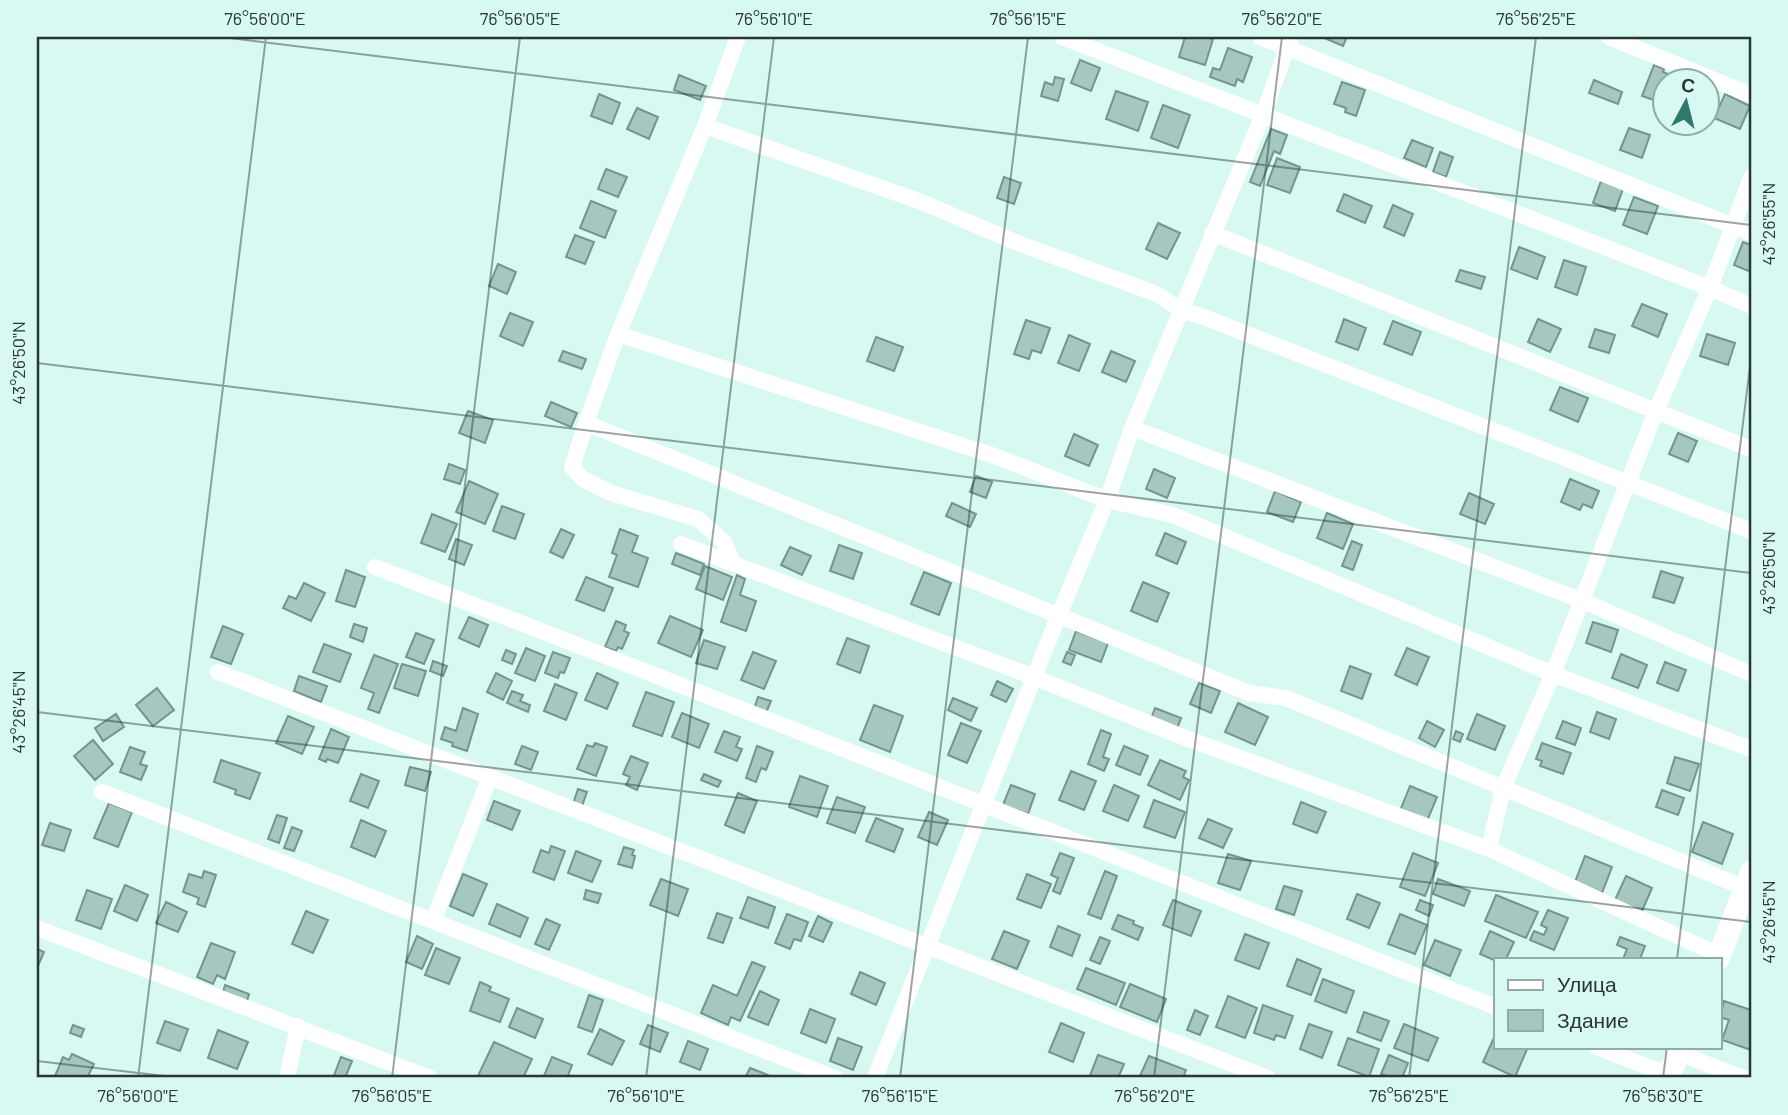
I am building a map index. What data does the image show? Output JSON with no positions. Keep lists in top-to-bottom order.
{
  "legend": ["Улица", "Здание"],
  "north": "top",
  "coordinates": [
    "76°56'00\"E",
    "76°56'05\"E",
    "76°56'10\"E",
    "76°56'15\"E",
    "76°56'20\"E",
    "76°56'25\"E",
    "43°26'55\"N",
    "43°26'50\"N",
    "43°26'45\"N",
    "76°56'30\"E"
  ]
}
